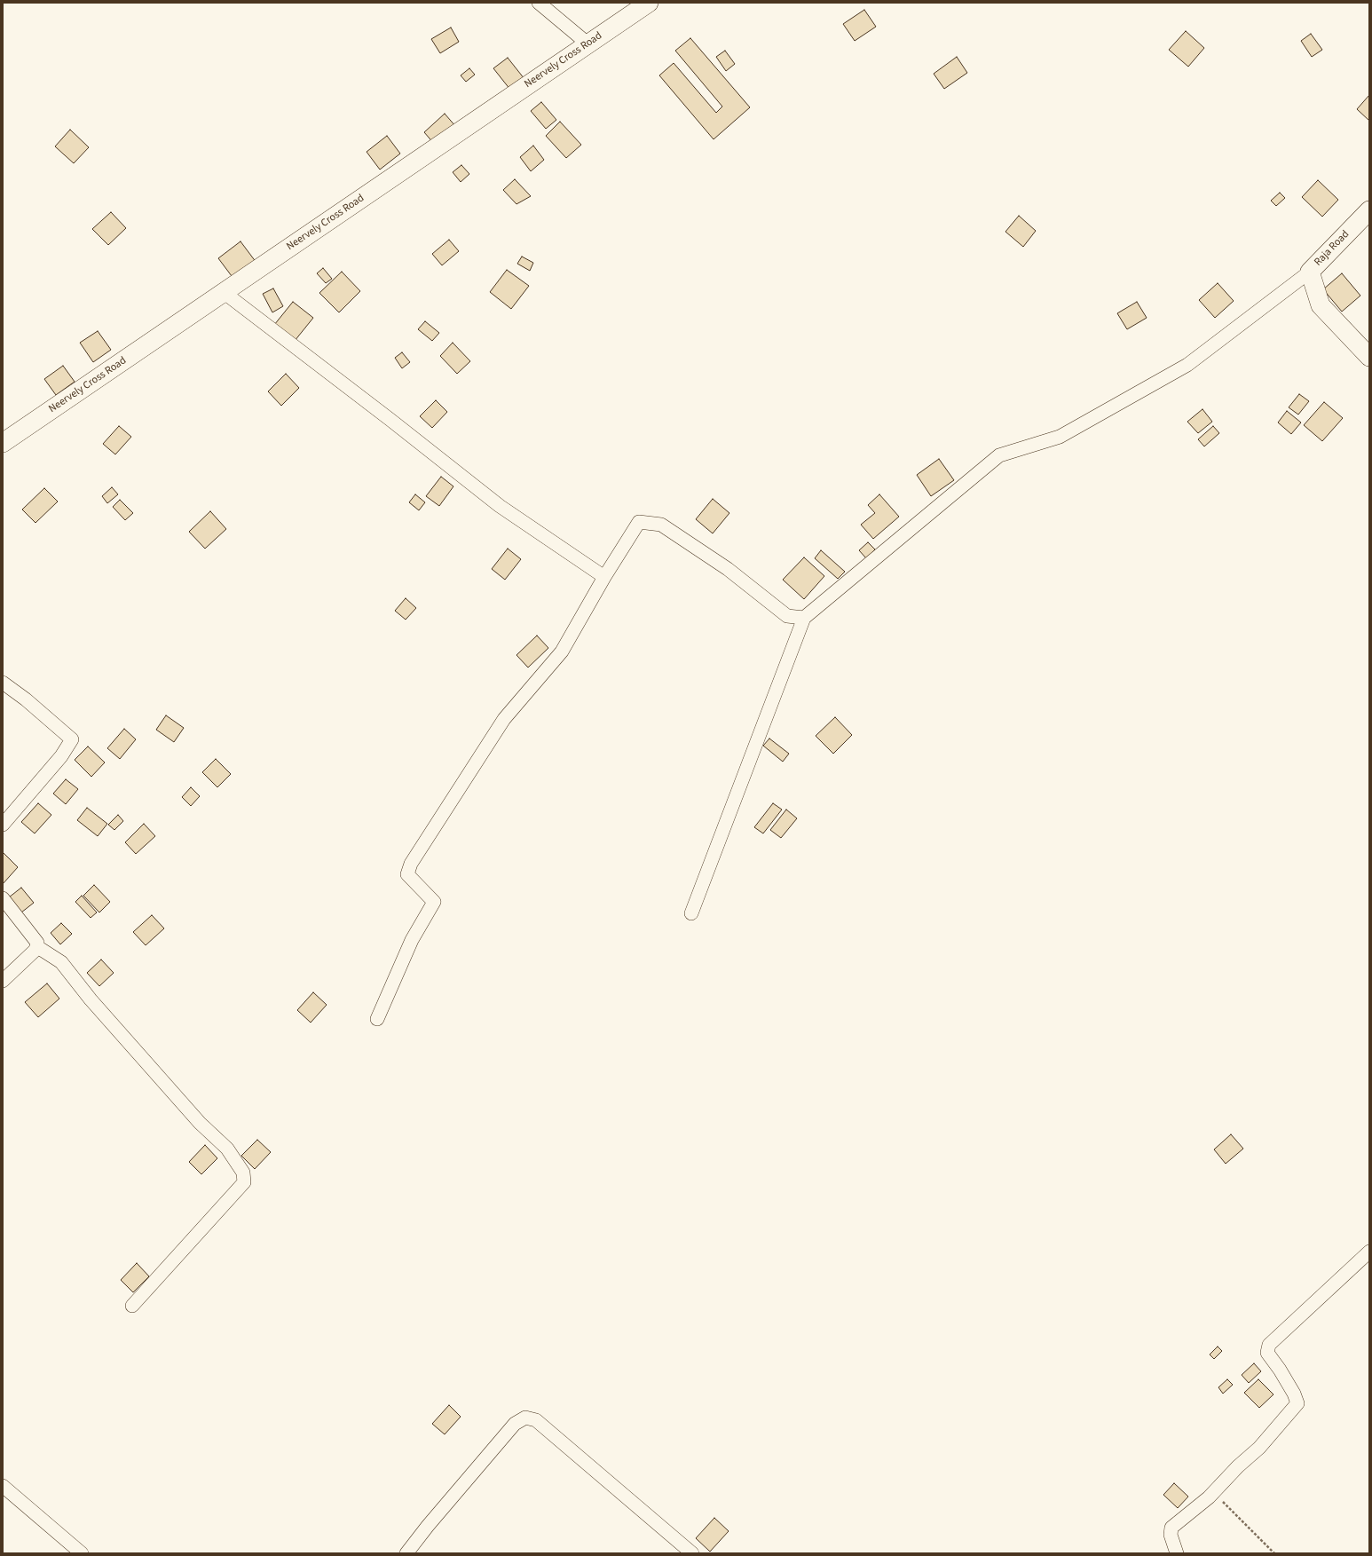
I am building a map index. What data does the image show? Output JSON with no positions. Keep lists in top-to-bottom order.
{
  "streets": {
    "street": ["Neervely Cross Road", "Raja Road"]
  }
}
